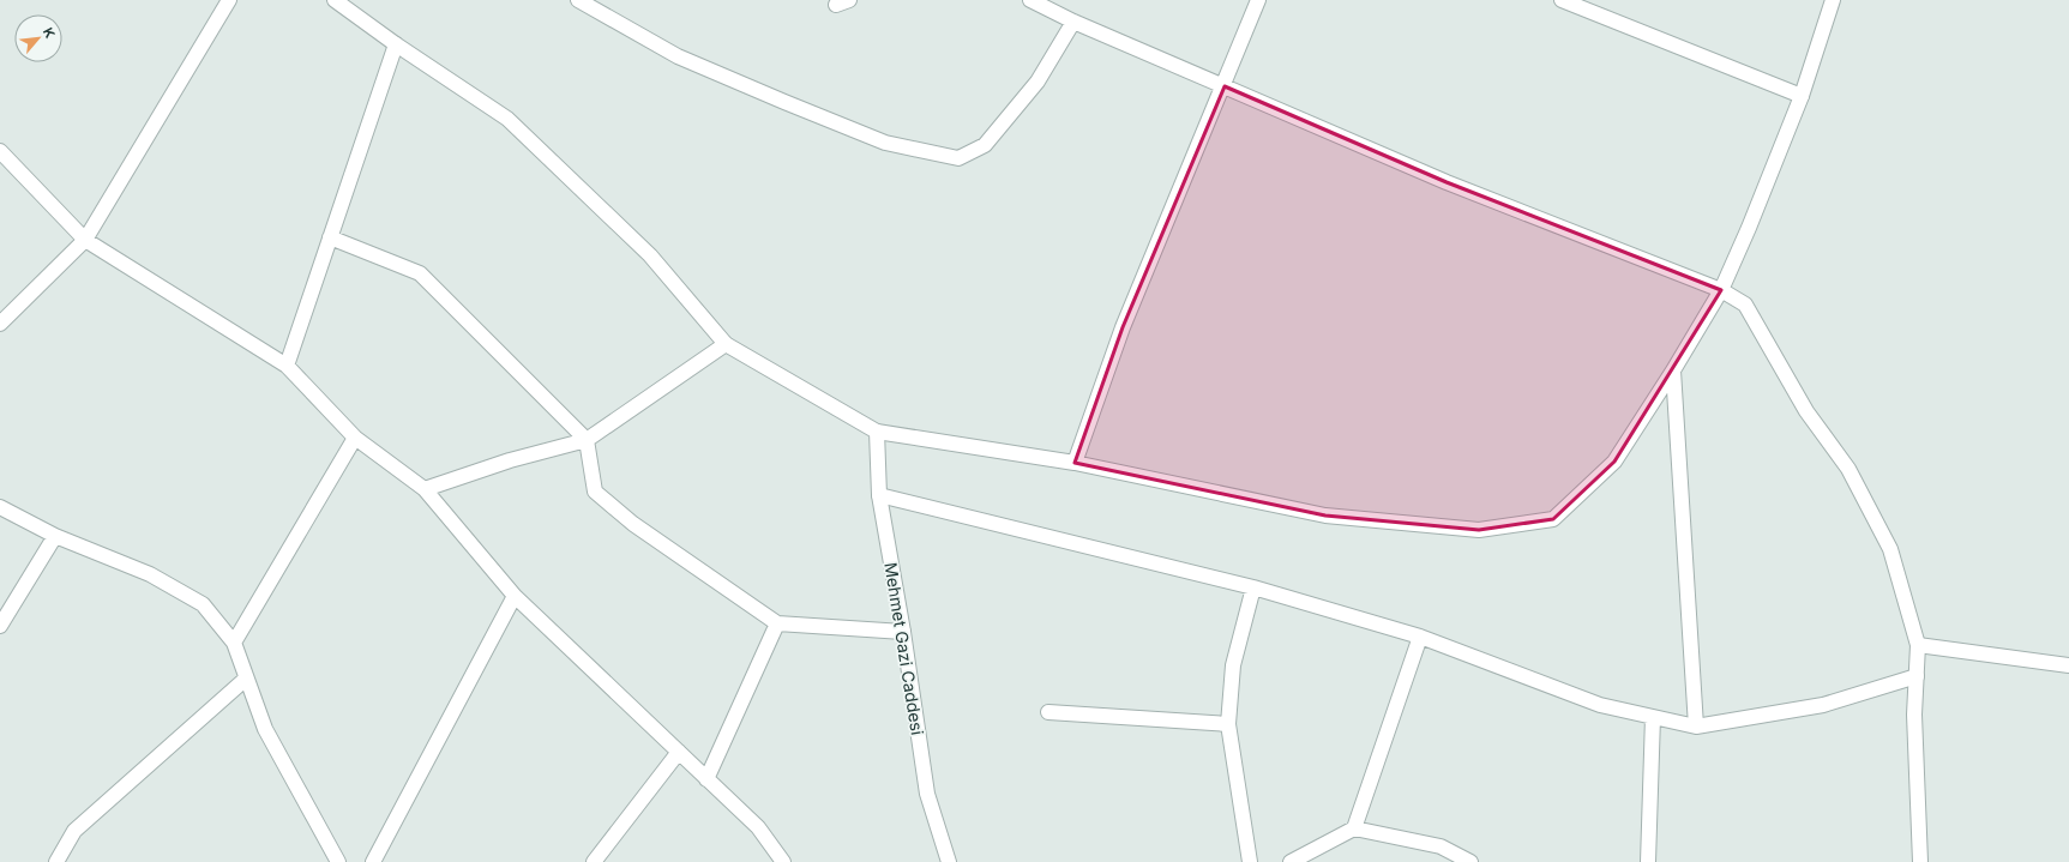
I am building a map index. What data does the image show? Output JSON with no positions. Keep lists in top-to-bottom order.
{
  "streets": {
    "street": ["Mehmet Gazi Caddesi"]
  },
  "north": "top right"
}
